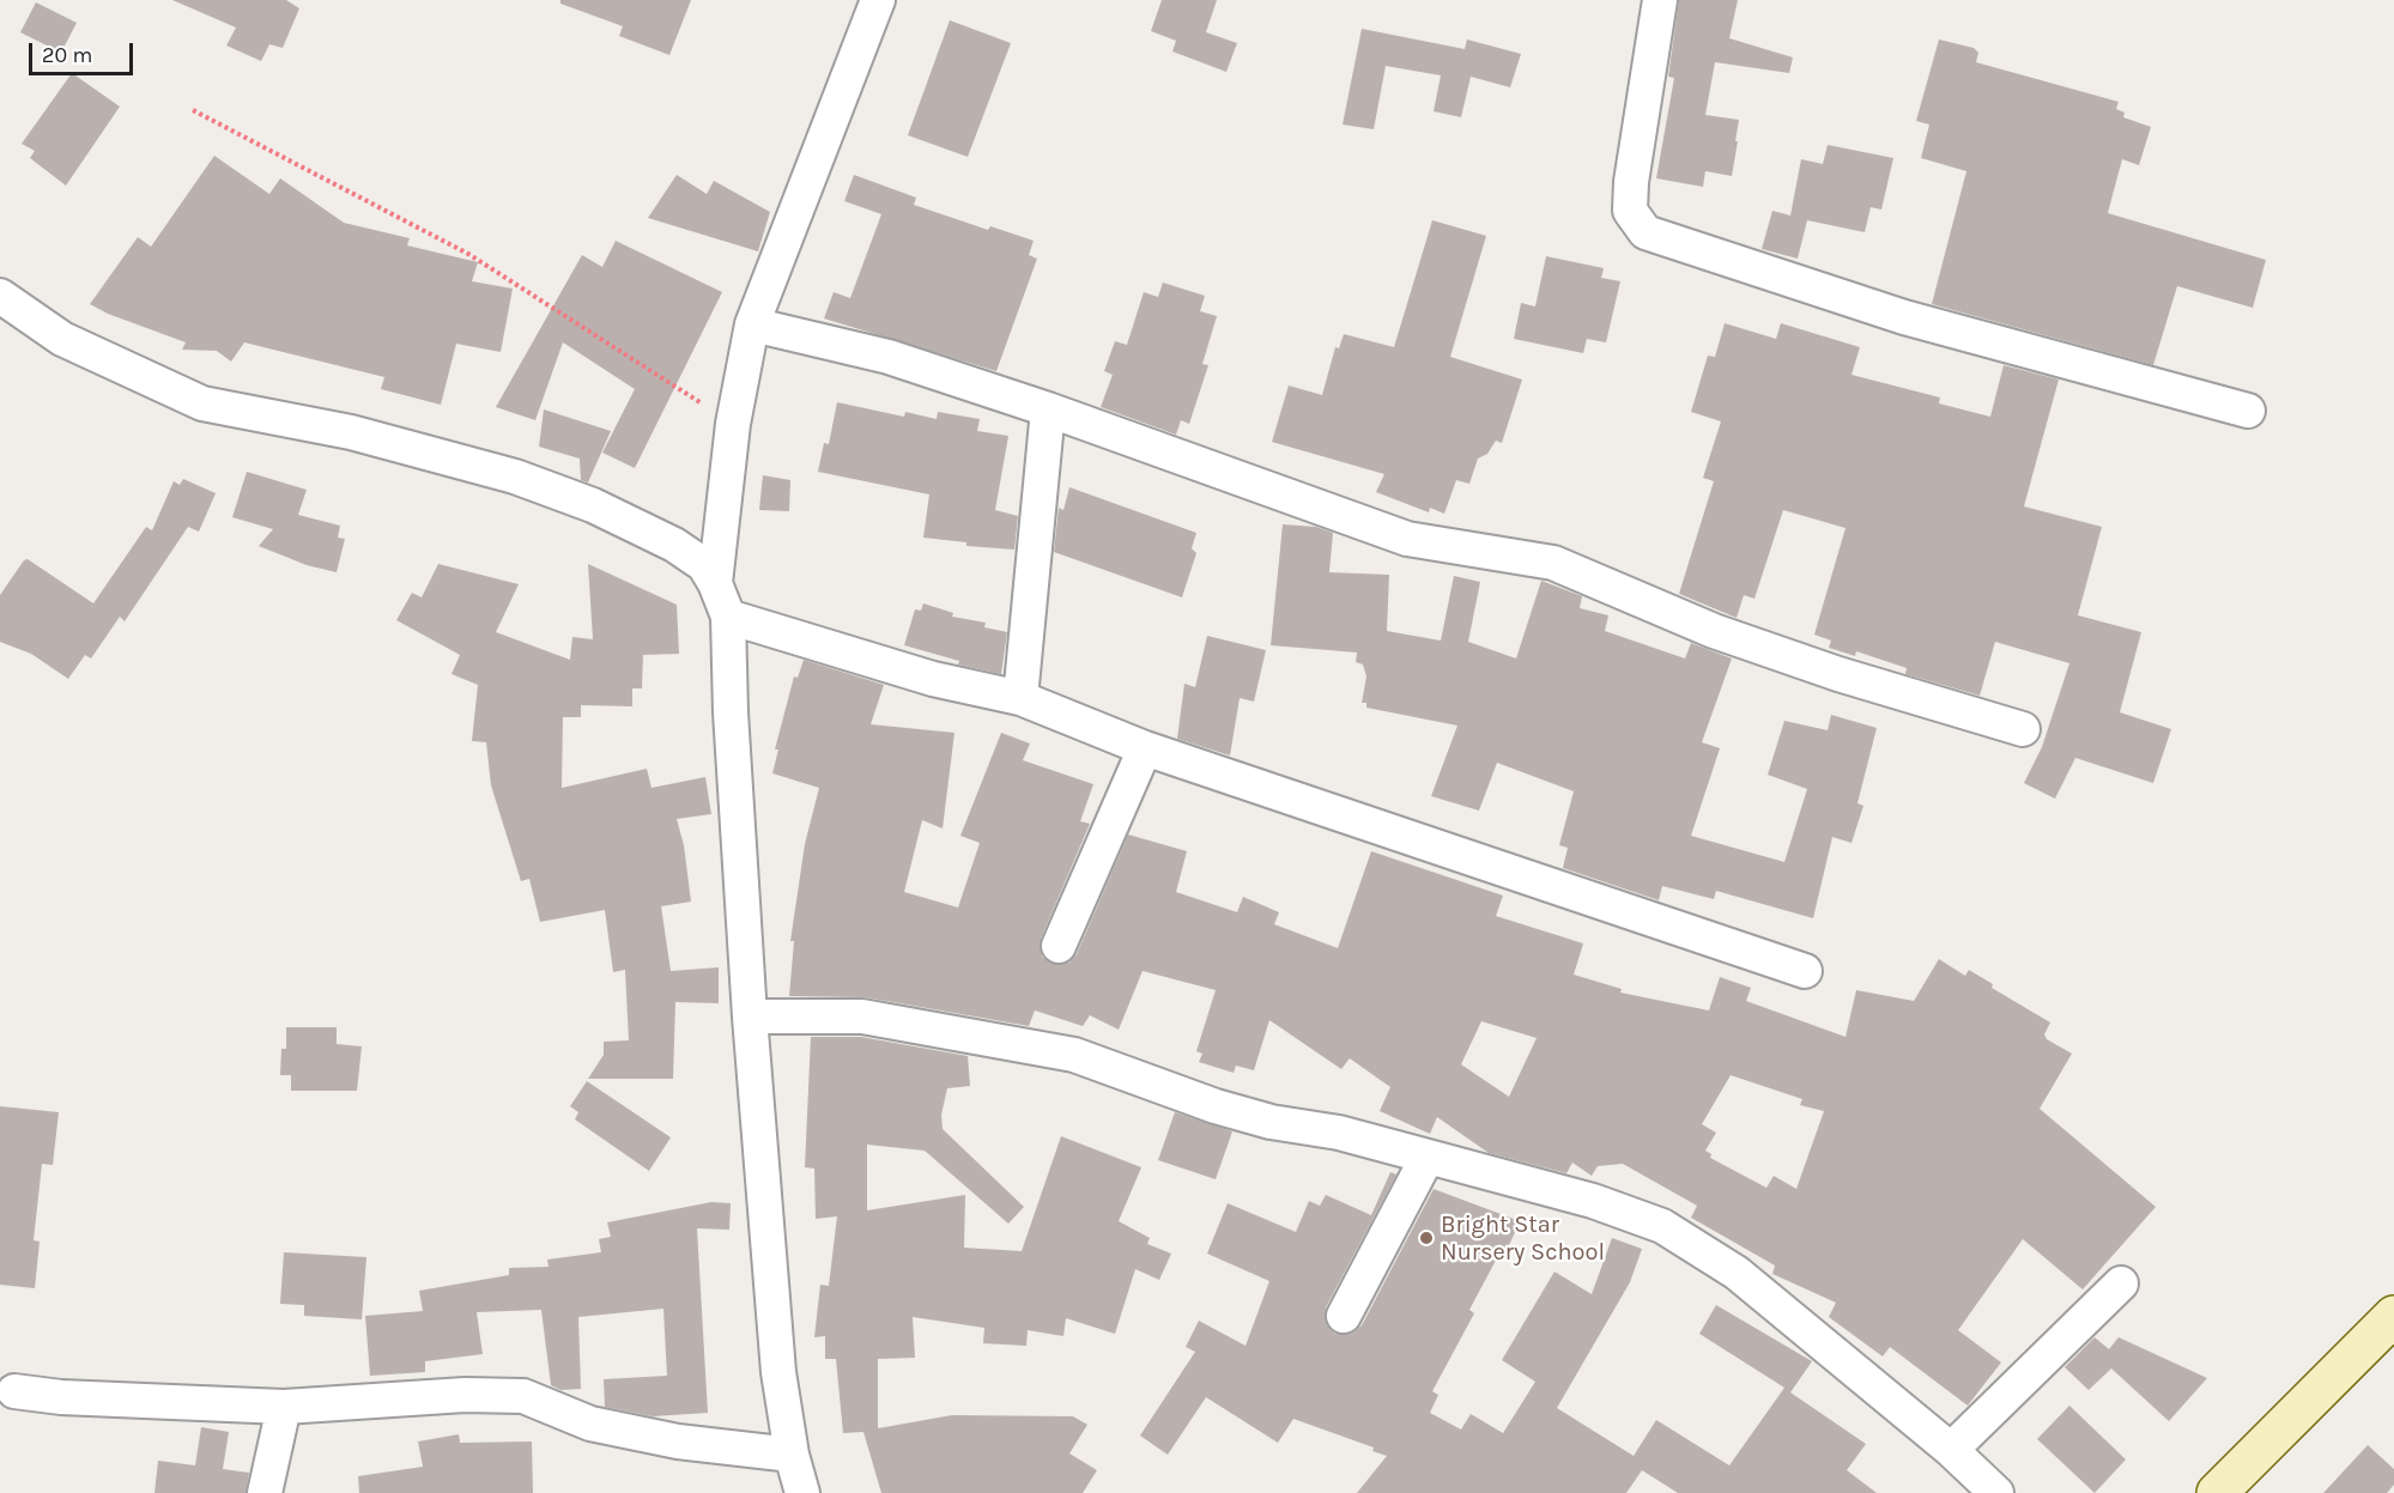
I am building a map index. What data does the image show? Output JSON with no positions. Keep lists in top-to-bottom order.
{
  "places": ["Bright Star Nursery School"],
  "scale_bar": "20 m"
}
